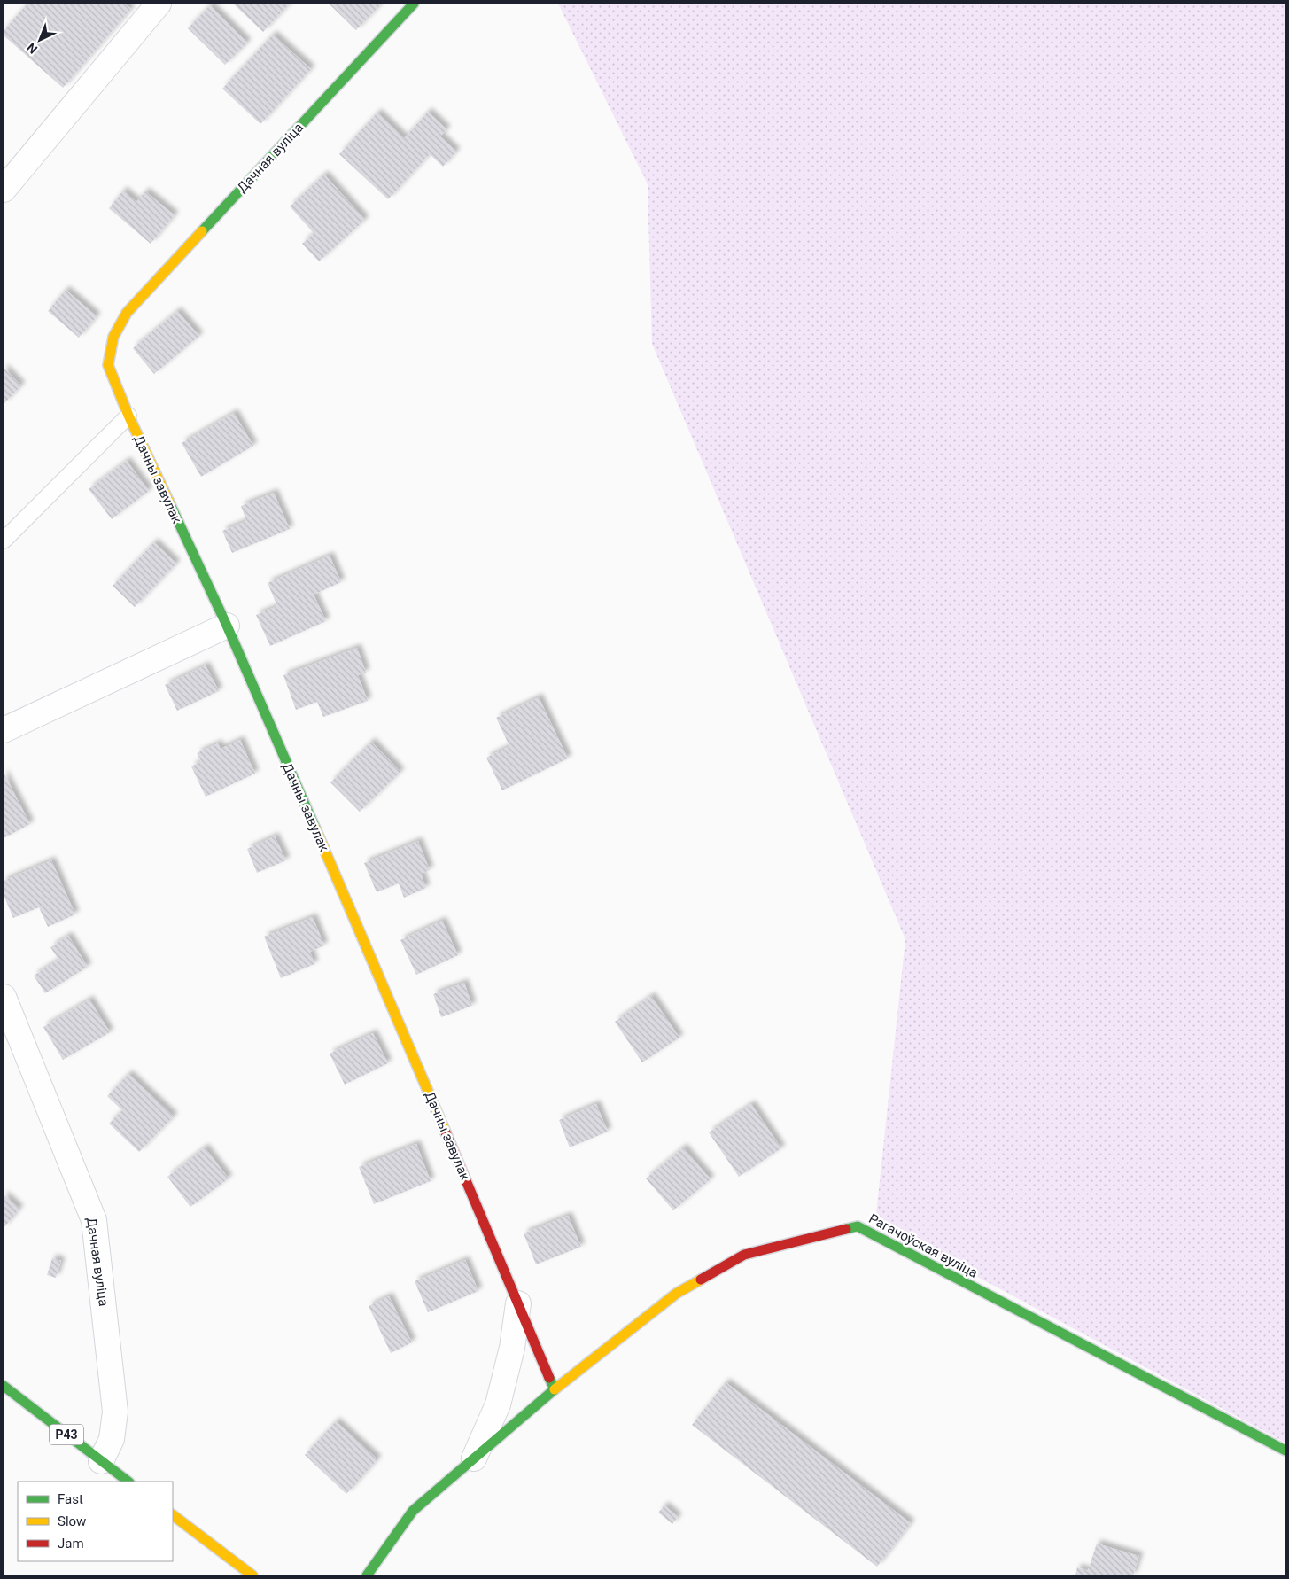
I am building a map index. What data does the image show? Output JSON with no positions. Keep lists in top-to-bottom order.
{
  "streets": {
    "street": [
      "Дачная вуліца",
      "Дачны завулак",
      "Рагачоўская вуліца",
      "Р43"
    ]
  },
  "crossings": [
    ["Дачная вуліца", "Дачны завулак"],
    ["Дачная вуліца", "Р43"],
    ["Дачны завулак", "Рагачоўская вуліца"]
  ],
  "legend": ["Fast", "Slow", "Jam"],
  "north": "bottom left"
}
